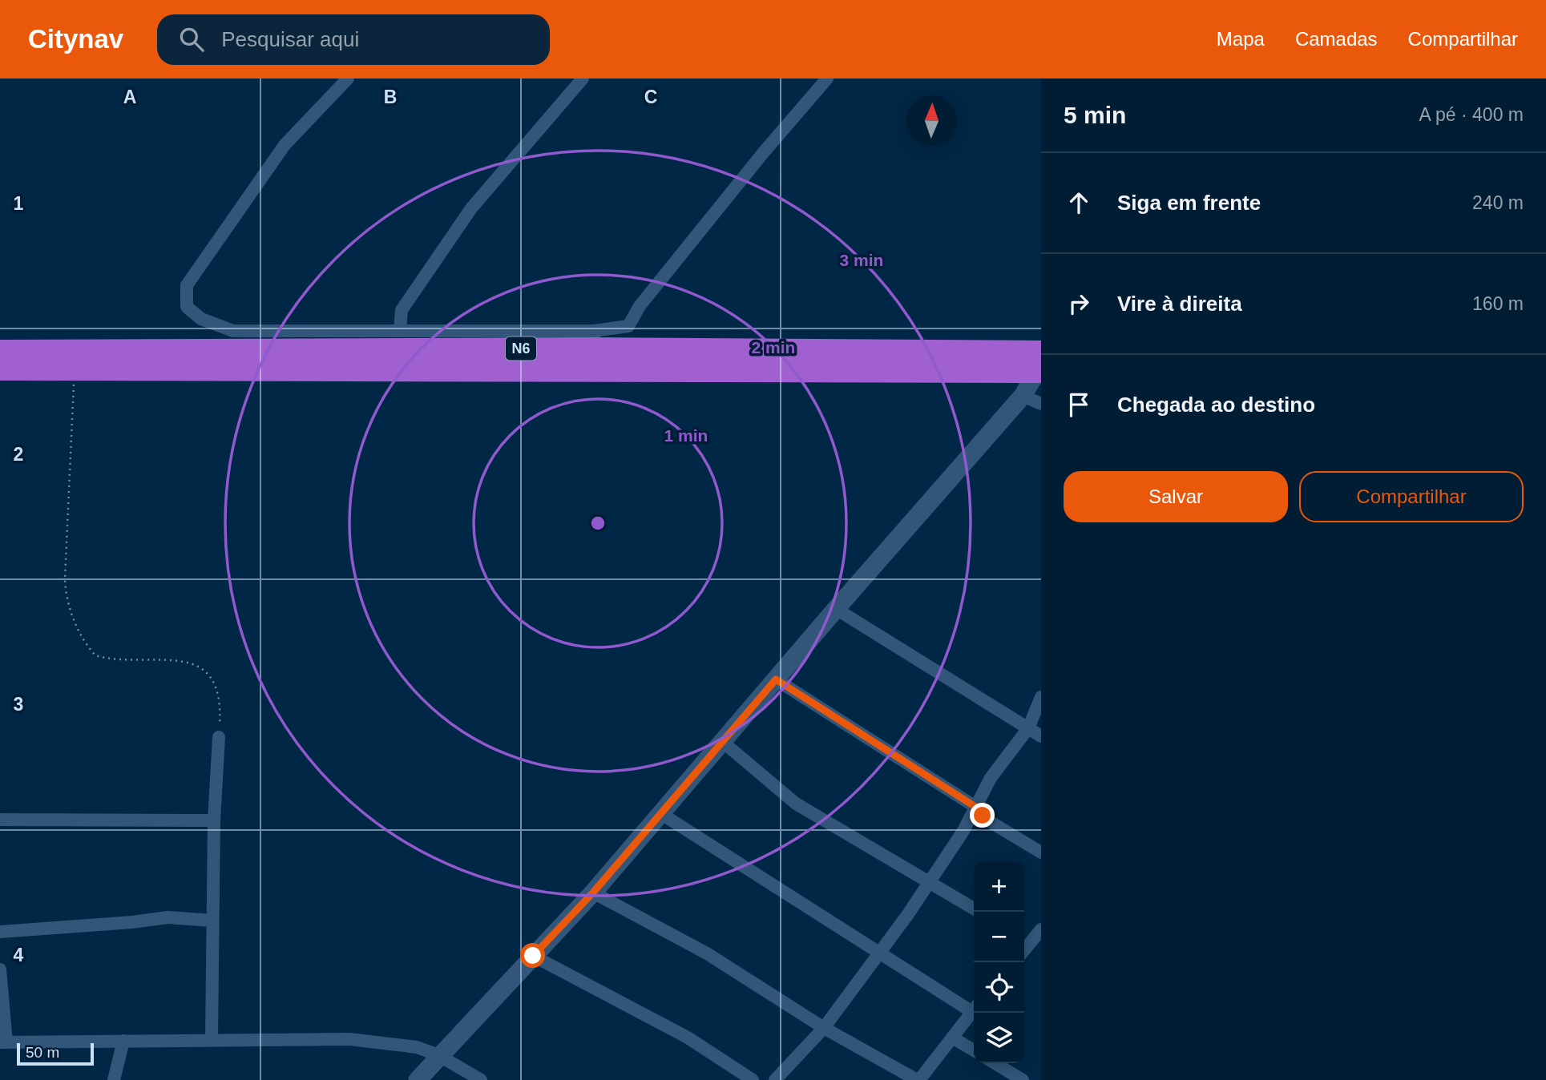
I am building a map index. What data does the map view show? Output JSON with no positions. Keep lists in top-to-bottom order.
{
  "streets": {
    "highway": ["N6"]
  },
  "scale_bar": "50 m",
  "north": "top",
  "page": {
    "header": "Citynav",
    "search": "Pesquisar aqui",
    "nav": ["Mapa", "Camadas", "Compartilhar"],
    "heading": ["5 min", "A pé · 400 m"],
    "list": [
      ["Siga em frente", "240 m"],
      ["Vire à direita", "160 m"],
      "Chegada ao destino"
    ],
    "buttons": ["Salvar", "Compartilhar"],
    "map_buttons": ["+", "−"],
    "scale": "50 m"
  },
  "grid": {
    "columns": ["A", "B", "C"],
    "rows": [
      "1",
      "2",
      "3",
      "4"
    ]
  },
  "rings": ["3 min", "2 min", "1 min"]
}
